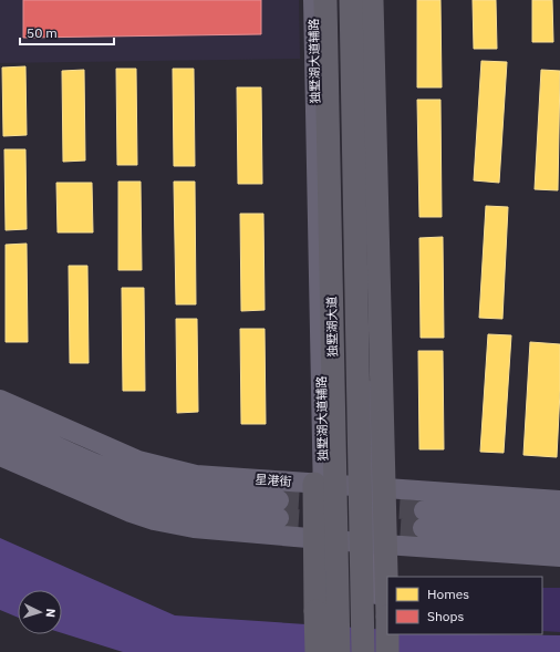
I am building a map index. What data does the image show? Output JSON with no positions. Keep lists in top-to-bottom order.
{
  "streets": {
    "highway": ["独墅湖大道"],
    "main road": ["独墅湖大道辅路", "星港街"]
  },
  "crossings": [
    ["独墅湖大道辅路", "星港街"]
  ],
  "legend": ["Homes", "Shops"],
  "scale_bar": "50 m",
  "north": "right"
}
